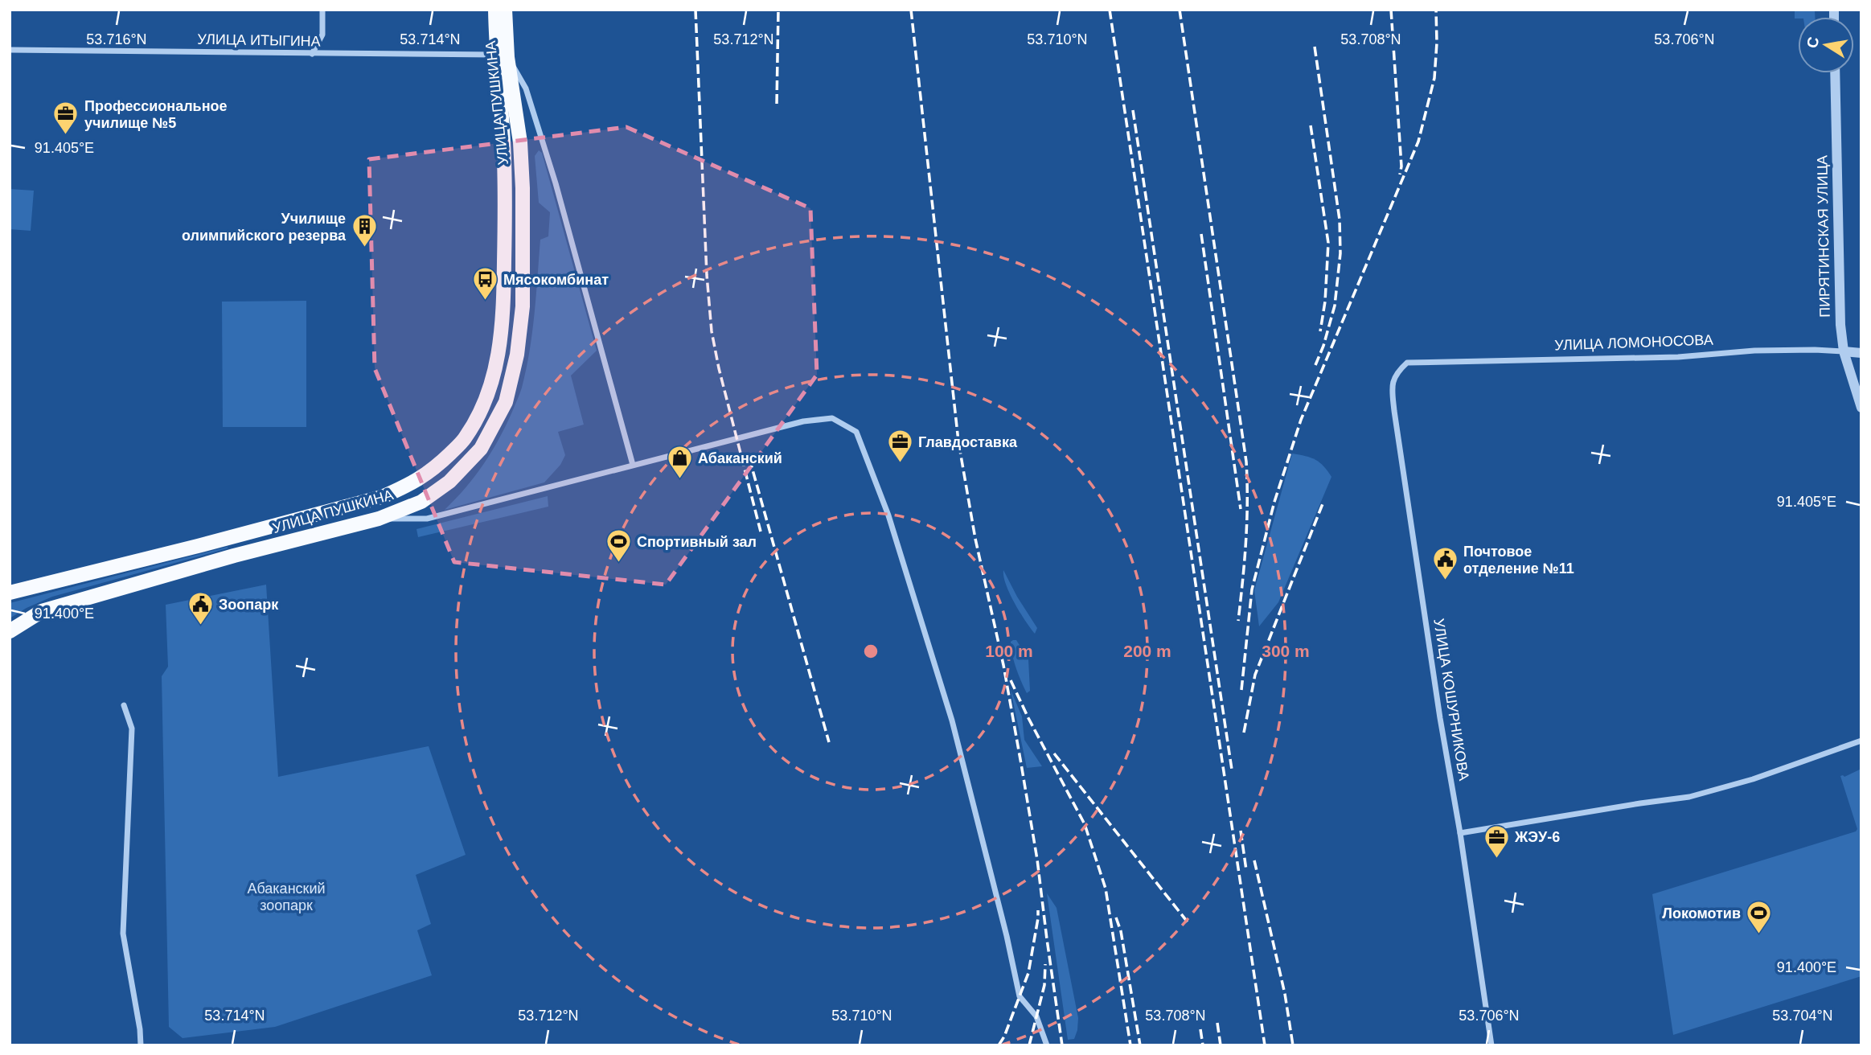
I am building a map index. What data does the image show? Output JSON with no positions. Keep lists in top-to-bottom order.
{
  "streets": {
    "main road": ["УЛИЦА ПУШКИНА"],
    "street": [
      "УЛИЦА ИТЫГИНА",
      "ПИРЯТИНСКАЯ УЛИЦА",
      "УЛИЦА ЛОМОНОСОВА",
      "УЛИЦА КОШУРНИКОВА"
    ]
  },
  "crossings": [
    ["УЛИЦА ИТЫГИНА", "УЛИЦА ПУШКИНА"],
    ["ПИРЯТИНСКАЯ УЛИЦА", "УЛИЦА ЛОМОНОСОВА"],
    ["УЛИЦА ЛОМОНОСОВА", "УЛИЦА КОШУРНИКОВА"]
  ],
  "parks": ["Абаканский зоопарк"],
  "places": {
    "office": ["Профессиональное училище №5", "Главдоставка", "ЖЭУ-6"],
    "building": ["Училище олимпийского резерва"],
    "bus stop": ["Мясокомбинат"],
    "shop": ["Абаканский"],
    "sports": ["Спортивный зал", "Локомотив"],
    "public building": ["Почтовое отделение №11", "Зоопарк"]
  },
  "north": "left",
  "coordinates": [
    "53.716°N",
    "53.714°N",
    "53.712°N",
    "53.710°N",
    "53.708°N",
    "53.706°N",
    "91.405°E",
    "91.400°E",
    "53.704°N"
  ],
  "rings": ["100 m", "200 m", "300 m"]
}
